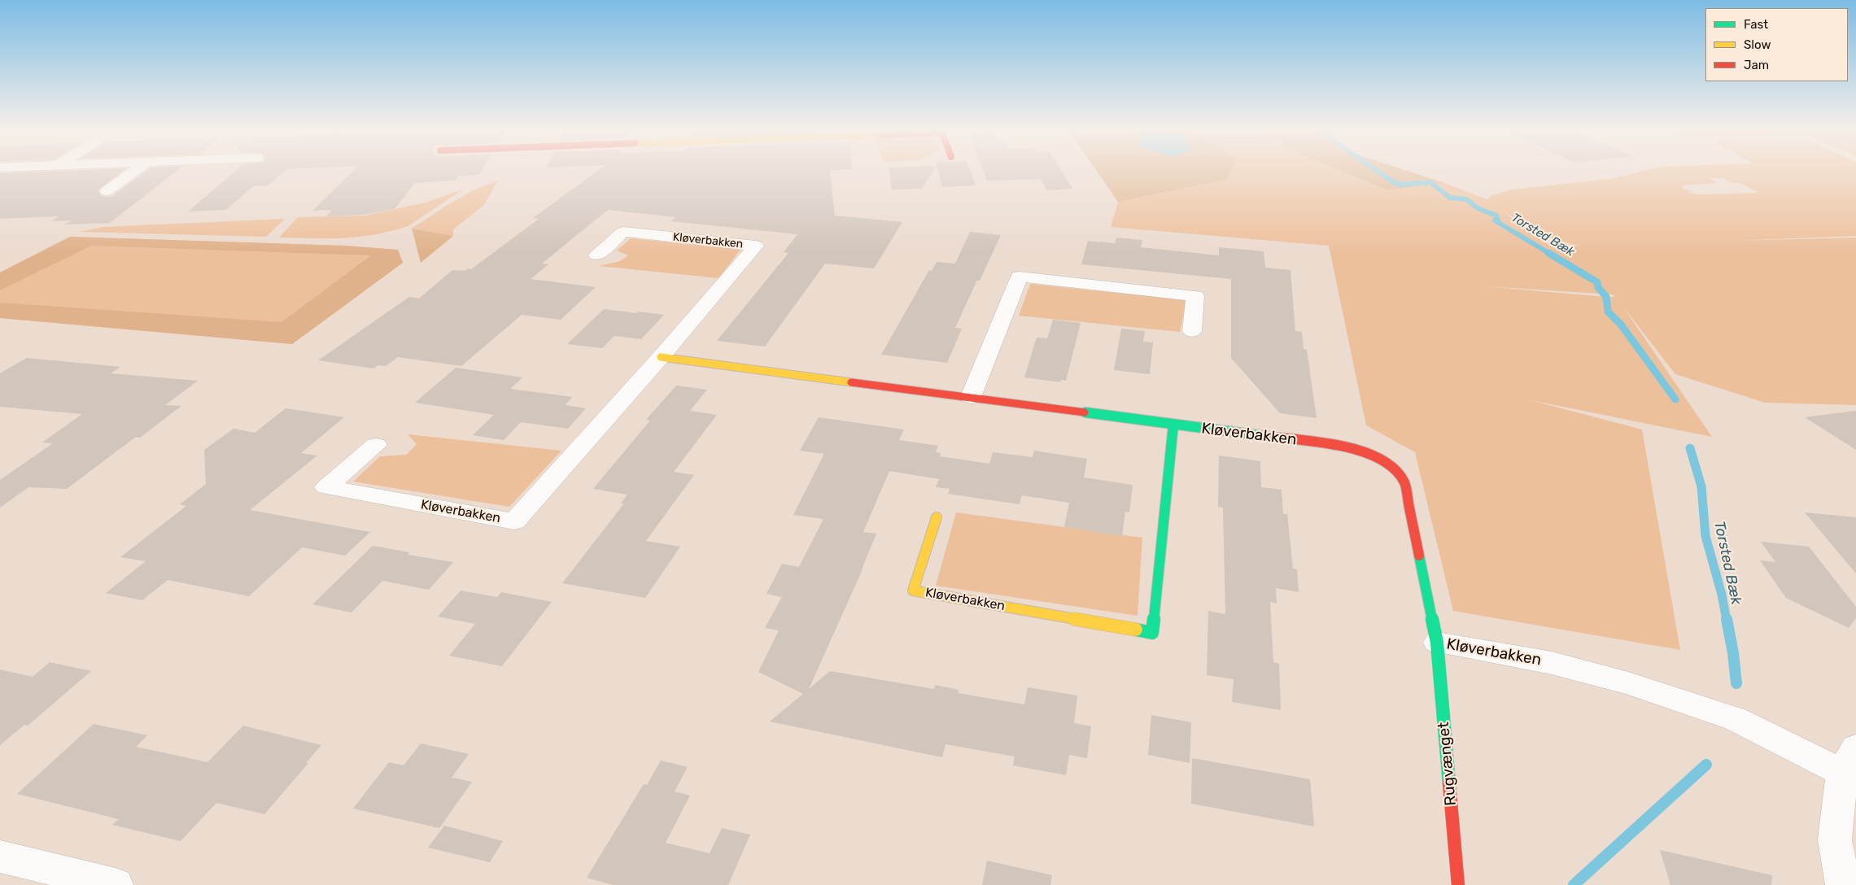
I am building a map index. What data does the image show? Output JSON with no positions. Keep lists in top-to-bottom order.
{
  "streets": {
    "street": ["Kløverbakken", "Rugvænget"]
  },
  "crossings": [
    ["Kløverbakken", "Rugvænget"]
  ],
  "water": ["Torsted Bæk"],
  "legend": ["Fast", "Slow", "Jam"]
}
